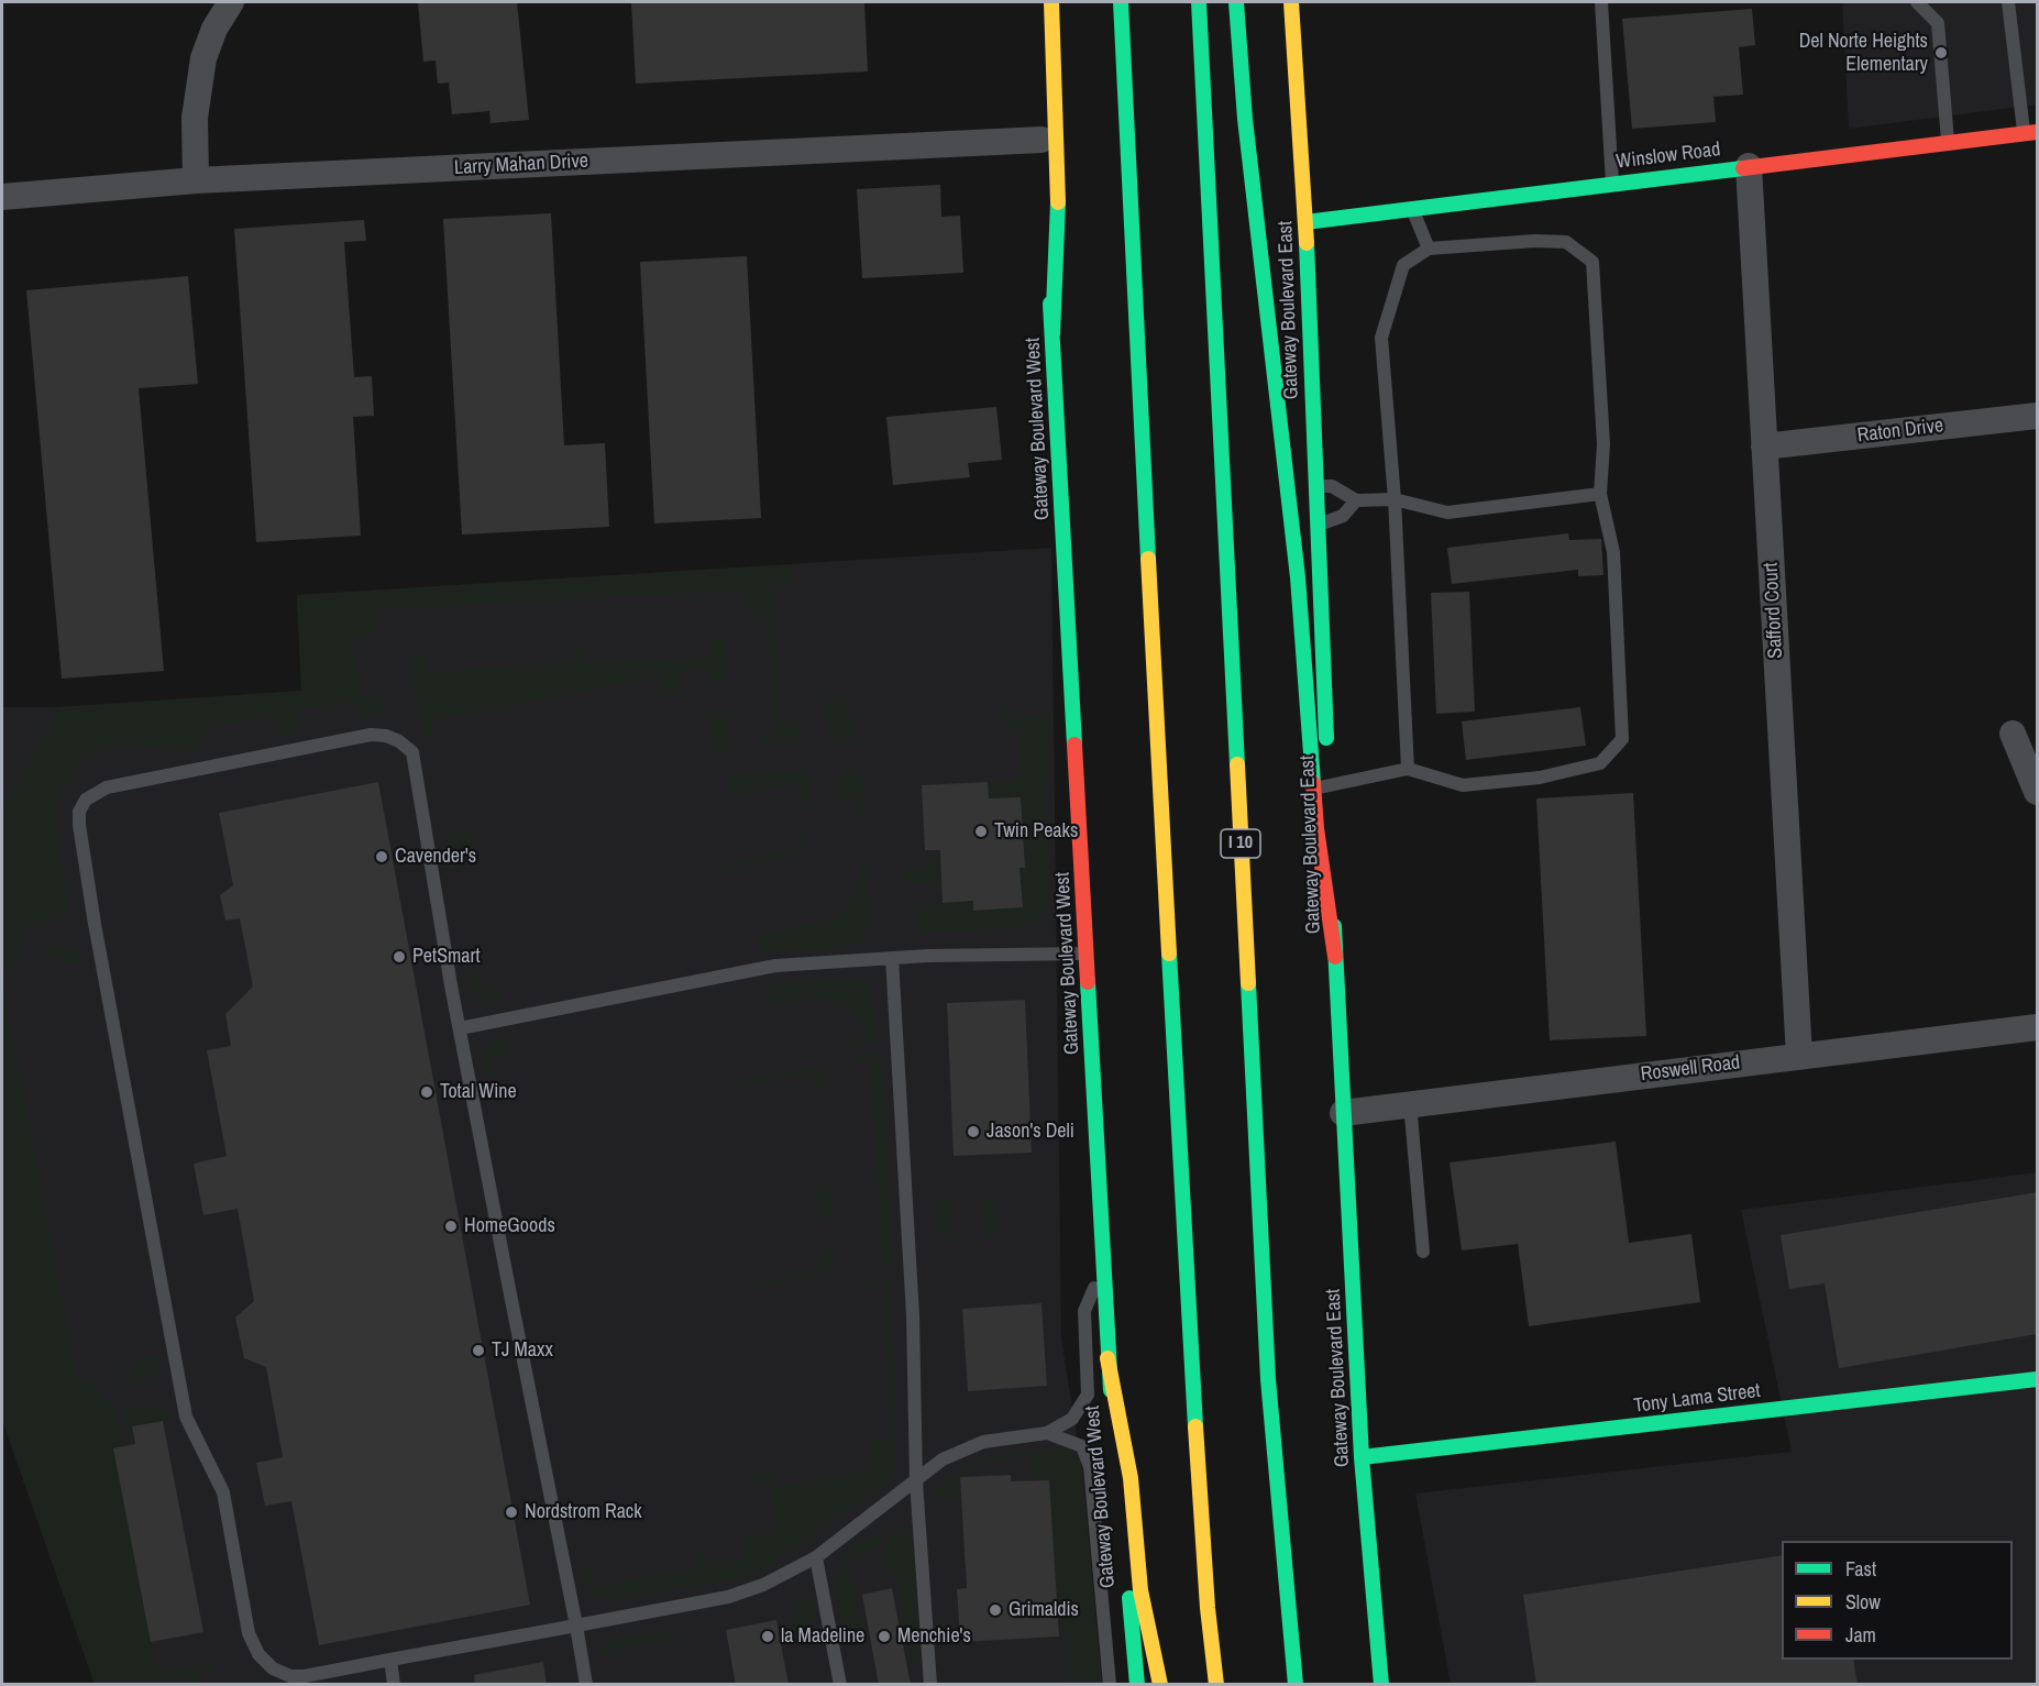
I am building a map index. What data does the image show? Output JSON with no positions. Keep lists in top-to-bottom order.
{
  "streets": {
    "main road": [
      "Winslow Road",
      "Gateway Boulevard East",
      "Gateway Boulevard West",
      "I 10",
      "Tony Lama Street"
    ],
    "street": [
      "Larry Mahan Drive",
      "Raton Drive",
      "Safford Court",
      "Roswell Road"
    ]
  },
  "crossings": [
    ["Winslow Road", "Gateway Boulevard East"],
    ["Winslow Road", "Safford Court"],
    ["Larry Mahan Drive", "Gateway Boulevard West"],
    ["Gateway Boulevard East", "Roswell Road"],
    ["Gateway Boulevard East", "Tony Lama Street"],
    ["Raton Drive", "Safford Court"],
    ["Safford Court", "Roswell Road"]
  ],
  "places": [
    "Del Norte Heights Elementary",
    "Twin Peaks",
    "Cavender's",
    "PetSmart",
    "Total Wine",
    "Jason's Deli",
    "HomeGoods",
    "TJ Maxx",
    "Nordstrom Rack",
    "Grimaldis",
    "la Madeline",
    "Menchie's"
  ],
  "legend": ["Fast", "Slow", "Jam"]
}
